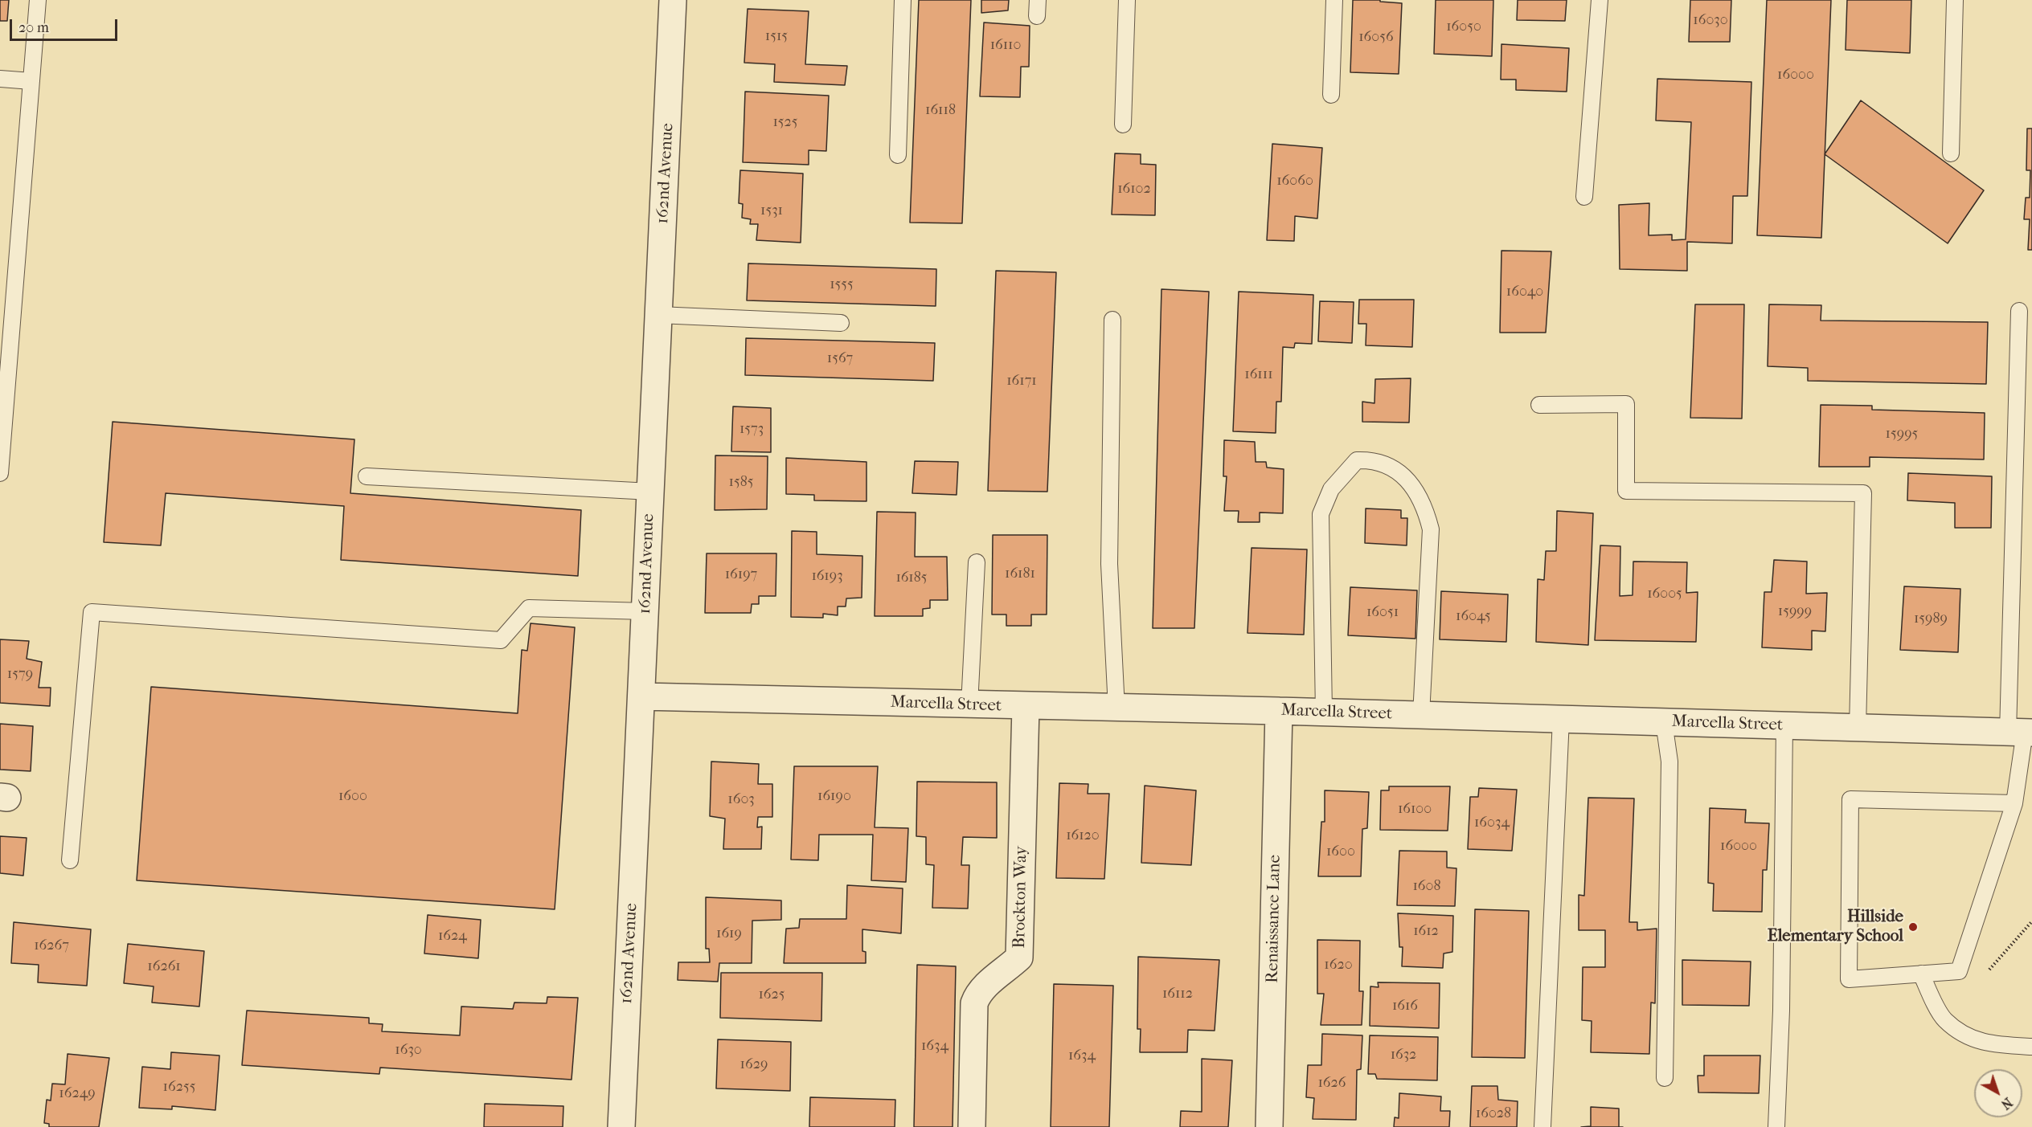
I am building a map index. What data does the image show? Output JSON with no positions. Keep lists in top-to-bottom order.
{
  "streets": {
    "street": [
      "162nd Avenue",
      "Marcella Street",
      "Brockton Way",
      "Renaissance Lane"
    ]
  },
  "crossings": [
    ["162nd Avenue", "Marcella Street"],
    ["Marcella Street", "Brockton Way"],
    ["Marcella Street", "Renaissance Lane"]
  ],
  "places": ["Hillside Elementary School"],
  "house_numbers": [
    "16030",
    "16050",
    "1515",
    "16056",
    "16110",
    "16000",
    "16118",
    "1525",
    "16060",
    "16102",
    "1531",
    "1555",
    "16040",
    "1567",
    "16111",
    "16171",
    "1573",
    "15995",
    "1585",
    "16181",
    "16197",
    "16193",
    "16185",
    "16005",
    "15999",
    "16051",
    "16045",
    "15989",
    "1579",
    "1600",
    "16190",
    "1603",
    "16100",
    "16034",
    "16120",
    "16000",
    "1600",
    "1608",
    "1612",
    "1619",
    "1624",
    "16267",
    "1620",
    "16261",
    "16112",
    "1625",
    "1616",
    "1634",
    "1630",
    "1632",
    "1634",
    "1629",
    "1626",
    "16255",
    "16249",
    "16028"
  ],
  "scale_bar": "20 m",
  "north": "bottom right"
}
